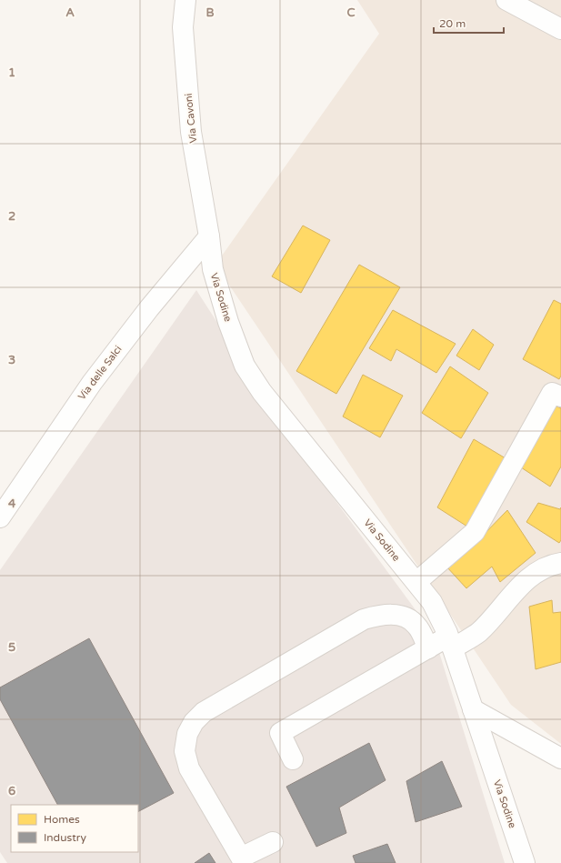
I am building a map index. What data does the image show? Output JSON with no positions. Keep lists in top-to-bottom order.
{
  "streets": {
    "street": ["Via Cavoni", "Via Sodine", "Via delle Salci"]
  },
  "crossings": [
    ["Via Cavoni", "Via Sodine"],
    ["Via Cavoni", "Via delle Salci"],
    ["Via Sodine", "Via delle Salci"]
  ],
  "legend": ["Homes", "Industry"],
  "scale_bar": "20 m",
  "grid": {
    "columns": ["A", "B", "C"],
    "rows": [
      "1",
      "2",
      "3",
      "4",
      "5",
      "6"
    ]
  }
}
